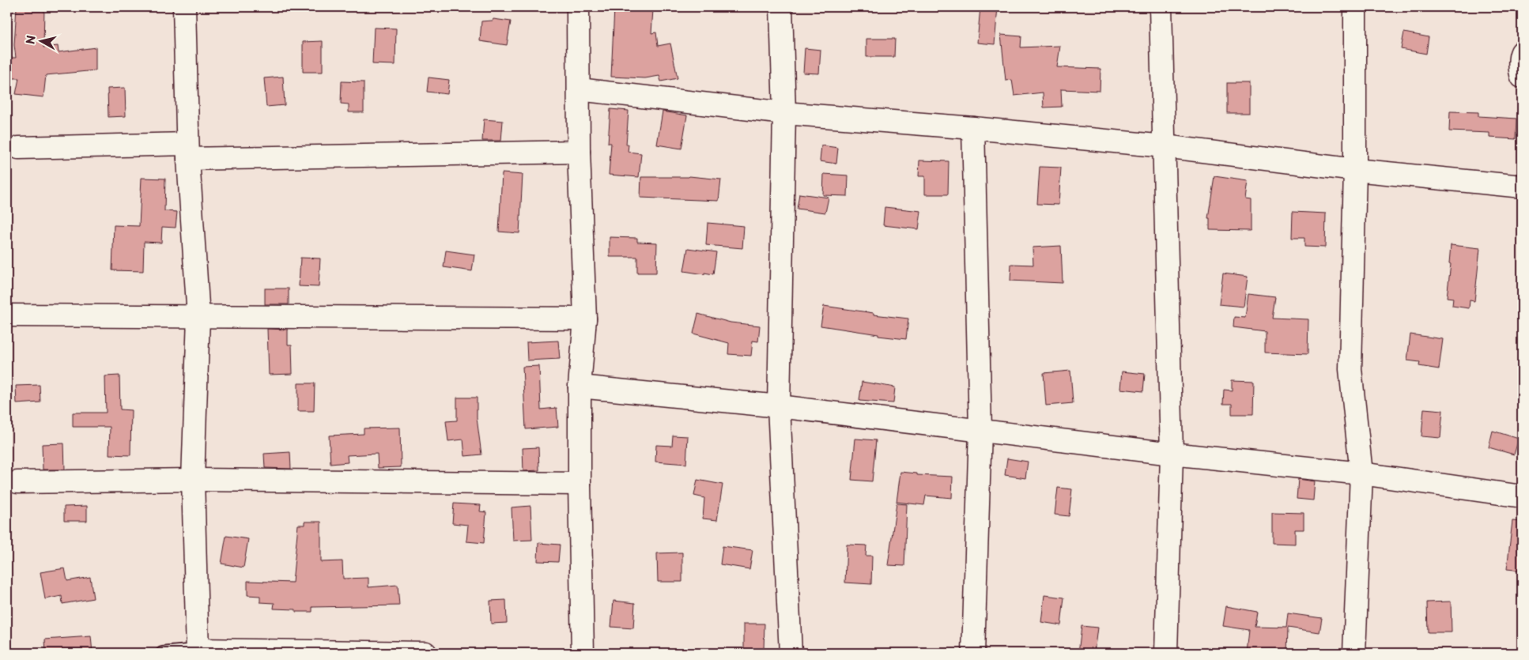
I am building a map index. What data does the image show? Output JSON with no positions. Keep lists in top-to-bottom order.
{
  "north": "left"
}
